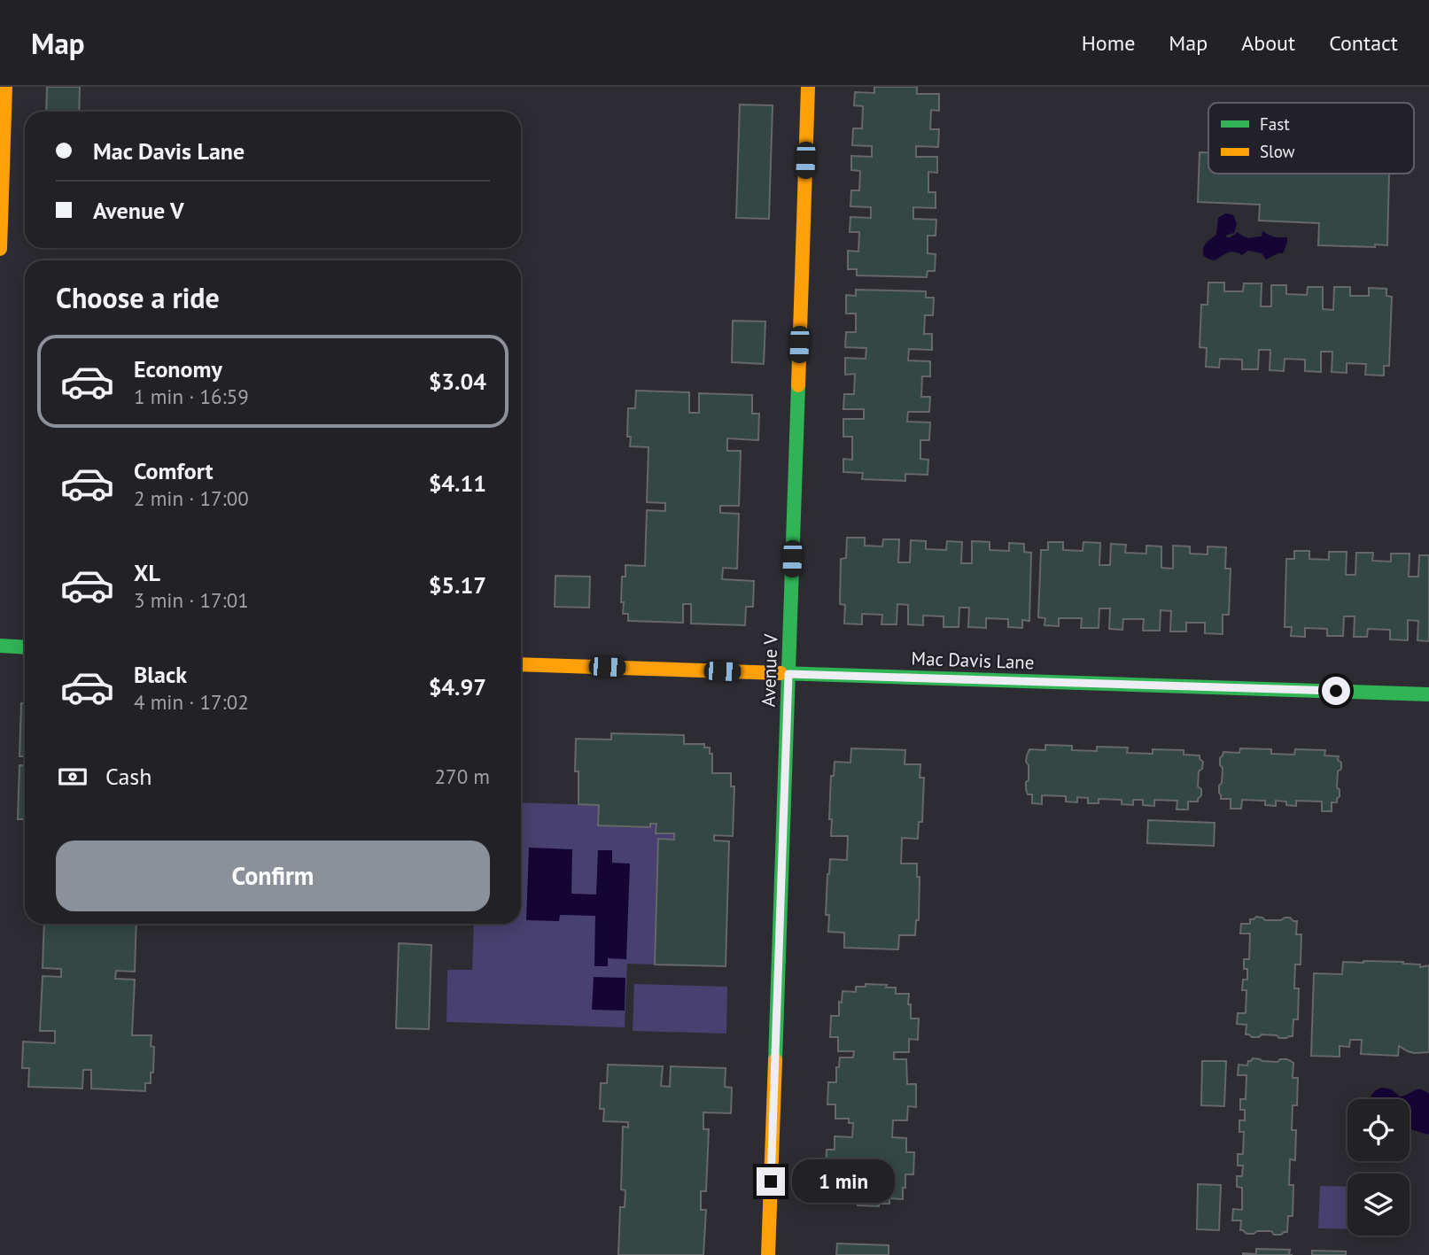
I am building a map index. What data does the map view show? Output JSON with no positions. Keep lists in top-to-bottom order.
{
  "streets": {
    "street": ["Mac Davis Lane", "Avenue V"]
  },
  "crossings": [
    ["Mac Davis Lane", "Avenue V"]
  ],
  "legend": ["Fast", "Slow"],
  "page": {
    "header": "Map",
    "nav": [
      "Home",
      "Map",
      "About",
      "Contact"
    ],
    "banner": ["Mac Davis Lane", "Avenue V"],
    "heading": "Choose a ride",
    "list": [
      {
        "name": "Economy",
        "note": "1 min · 16:59",
        "value": "$3.04"
      },
      {
        "name": "Comfort",
        "note": "2 min · 17:00",
        "value": "$4.11"
      },
      {
        "name": "XL",
        "note": "3 min · 17:01",
        "value": "$5.17"
      },
      {
        "name": "Black",
        "note": "4 min · 17:02",
        "value": "$4.97"
      }
    ],
    "pay": ["Cash", "270 m"],
    "buttons": "Confirm",
    "bubble": "1 min"
  }
}
